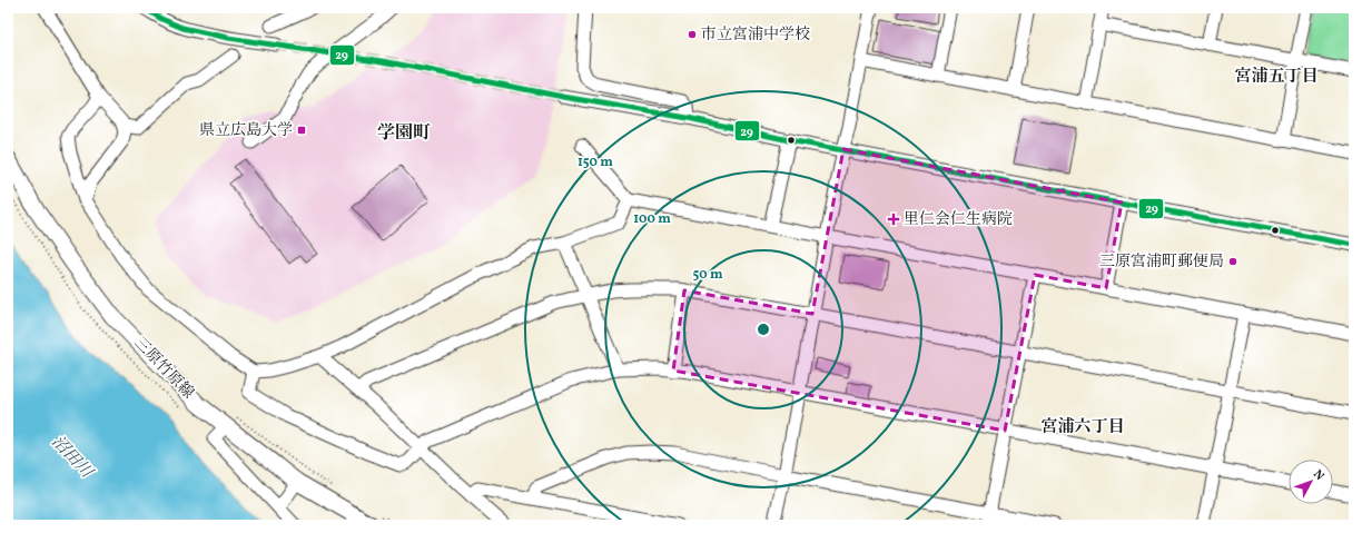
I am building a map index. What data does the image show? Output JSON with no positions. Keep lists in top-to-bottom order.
{
  "streets": {
    "main road": ["三原竹原線"]
  },
  "districts": ["宮浦五丁目", "学園町", "宮浦六丁目"],
  "water": ["沼田川"],
  "places": {
    "other": ["市立宮浦中学校", "三原宮浦町郵便局"],
    "transit": ["県立広島大学"],
    "health": ["里仁会仁生病院"]
  },
  "lines": ["transit line 29"],
  "north": "top right",
  "rings": ["150 m", "100 m", "50 m"]
}
